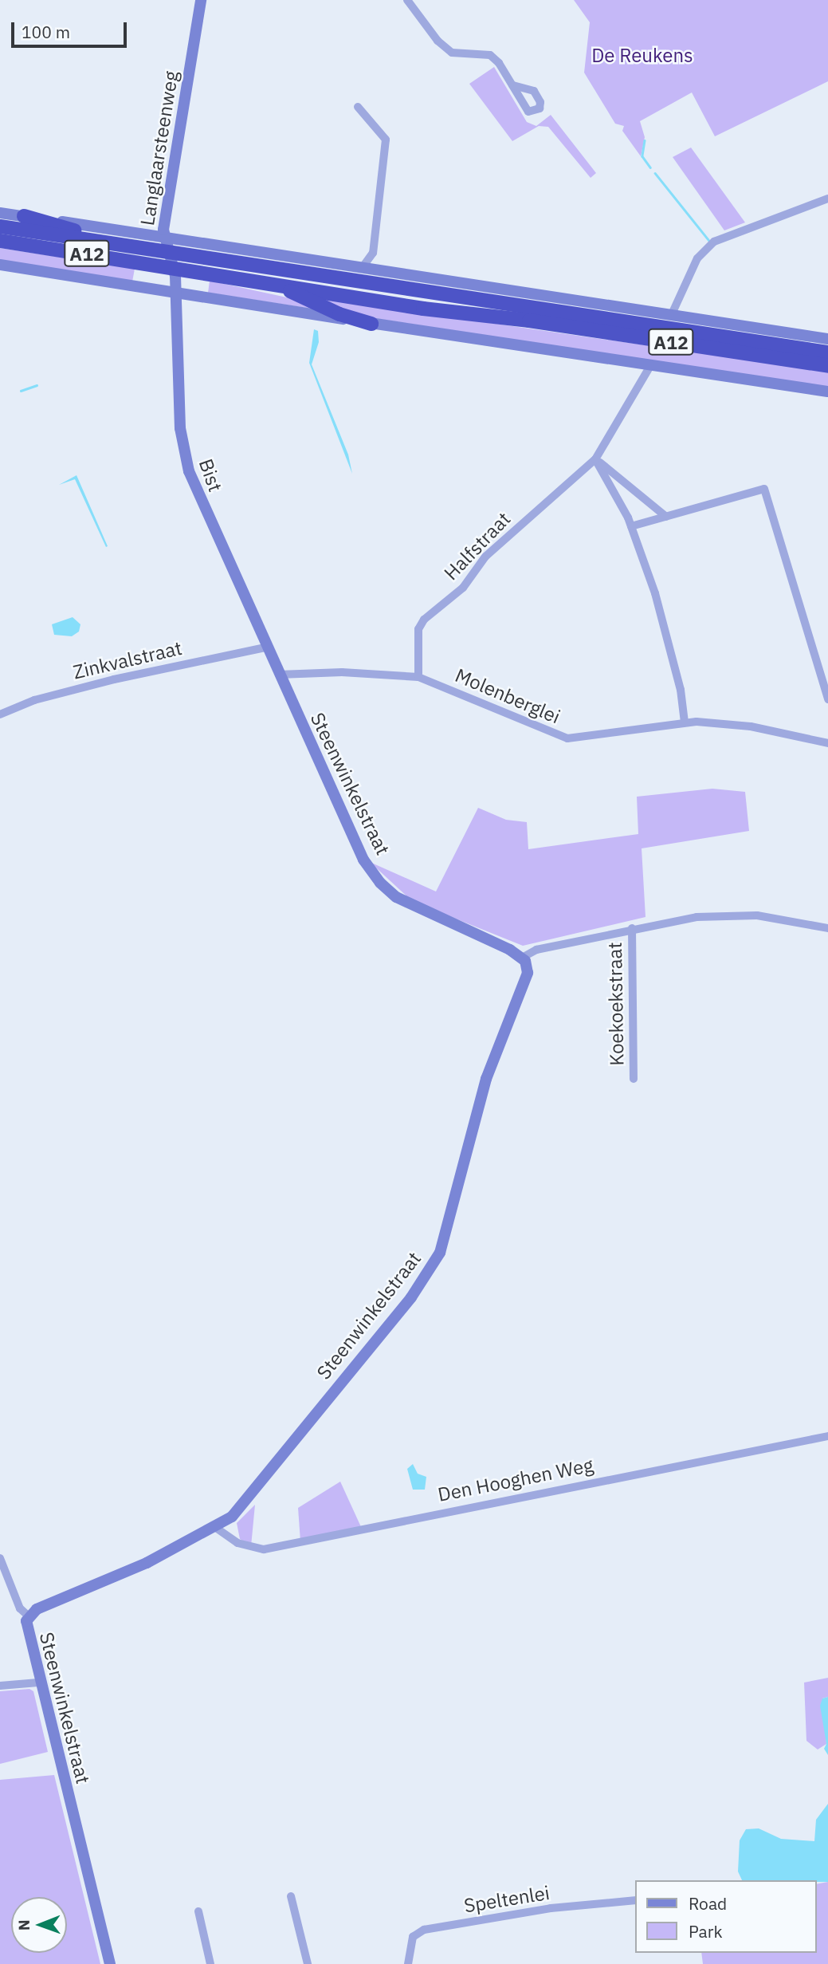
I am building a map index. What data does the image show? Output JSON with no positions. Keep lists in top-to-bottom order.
{
  "streets": {
    "highway": ["A12"],
    "street": [
      "Langlaarsteenweg",
      "Bist",
      "Halfstraat",
      "Zinkvalstraat",
      "Molenberglei",
      "Steenwinkelstraat",
      "Koekoekstraat",
      "Den Hooghen Weg",
      "Speltenlei"
    ]
  },
  "crossings": [
    ["Langlaarsteenweg", "A12"],
    ["Langlaarsteenweg", "Bist"],
    ["Bist", "Zinkvalstraat"],
    ["Bist", "Steenwinkelstraat"],
    ["Halfstraat", "Molenberglei"],
    ["Zinkvalstraat", "Steenwinkelstraat"],
    ["Steenwinkelstraat", "Koekoekstraat"],
    ["Steenwinkelstraat", "Den Hooghen Weg"]
  ],
  "parks": ["De Reukens"],
  "legend": ["Road", "Park"],
  "scale_bar": "100 m",
  "north": "left"
}
